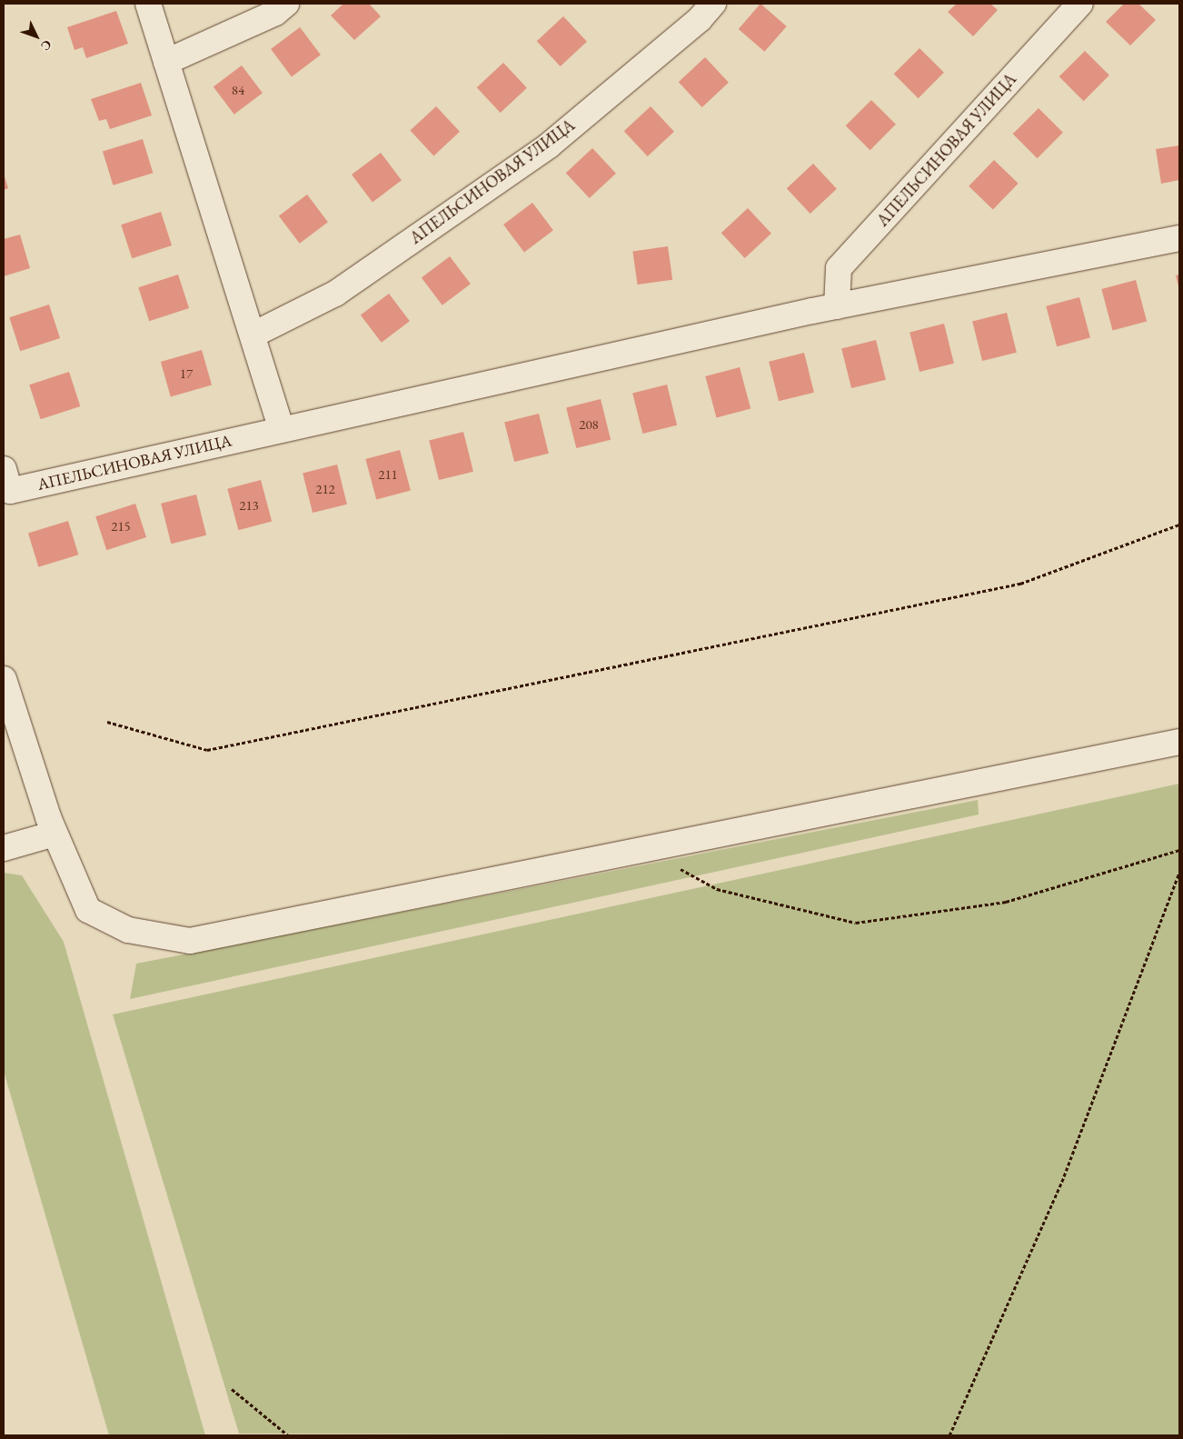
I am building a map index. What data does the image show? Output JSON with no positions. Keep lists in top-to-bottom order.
{
  "streets": {
    "street": ["АПЕЛЬСИНОВАЯ УЛИЦА"]
  },
  "house_numbers": [
    "84",
    "17",
    "208",
    "211",
    "212",
    "213",
    "215"
  ],
  "north": "bottom right"
}
